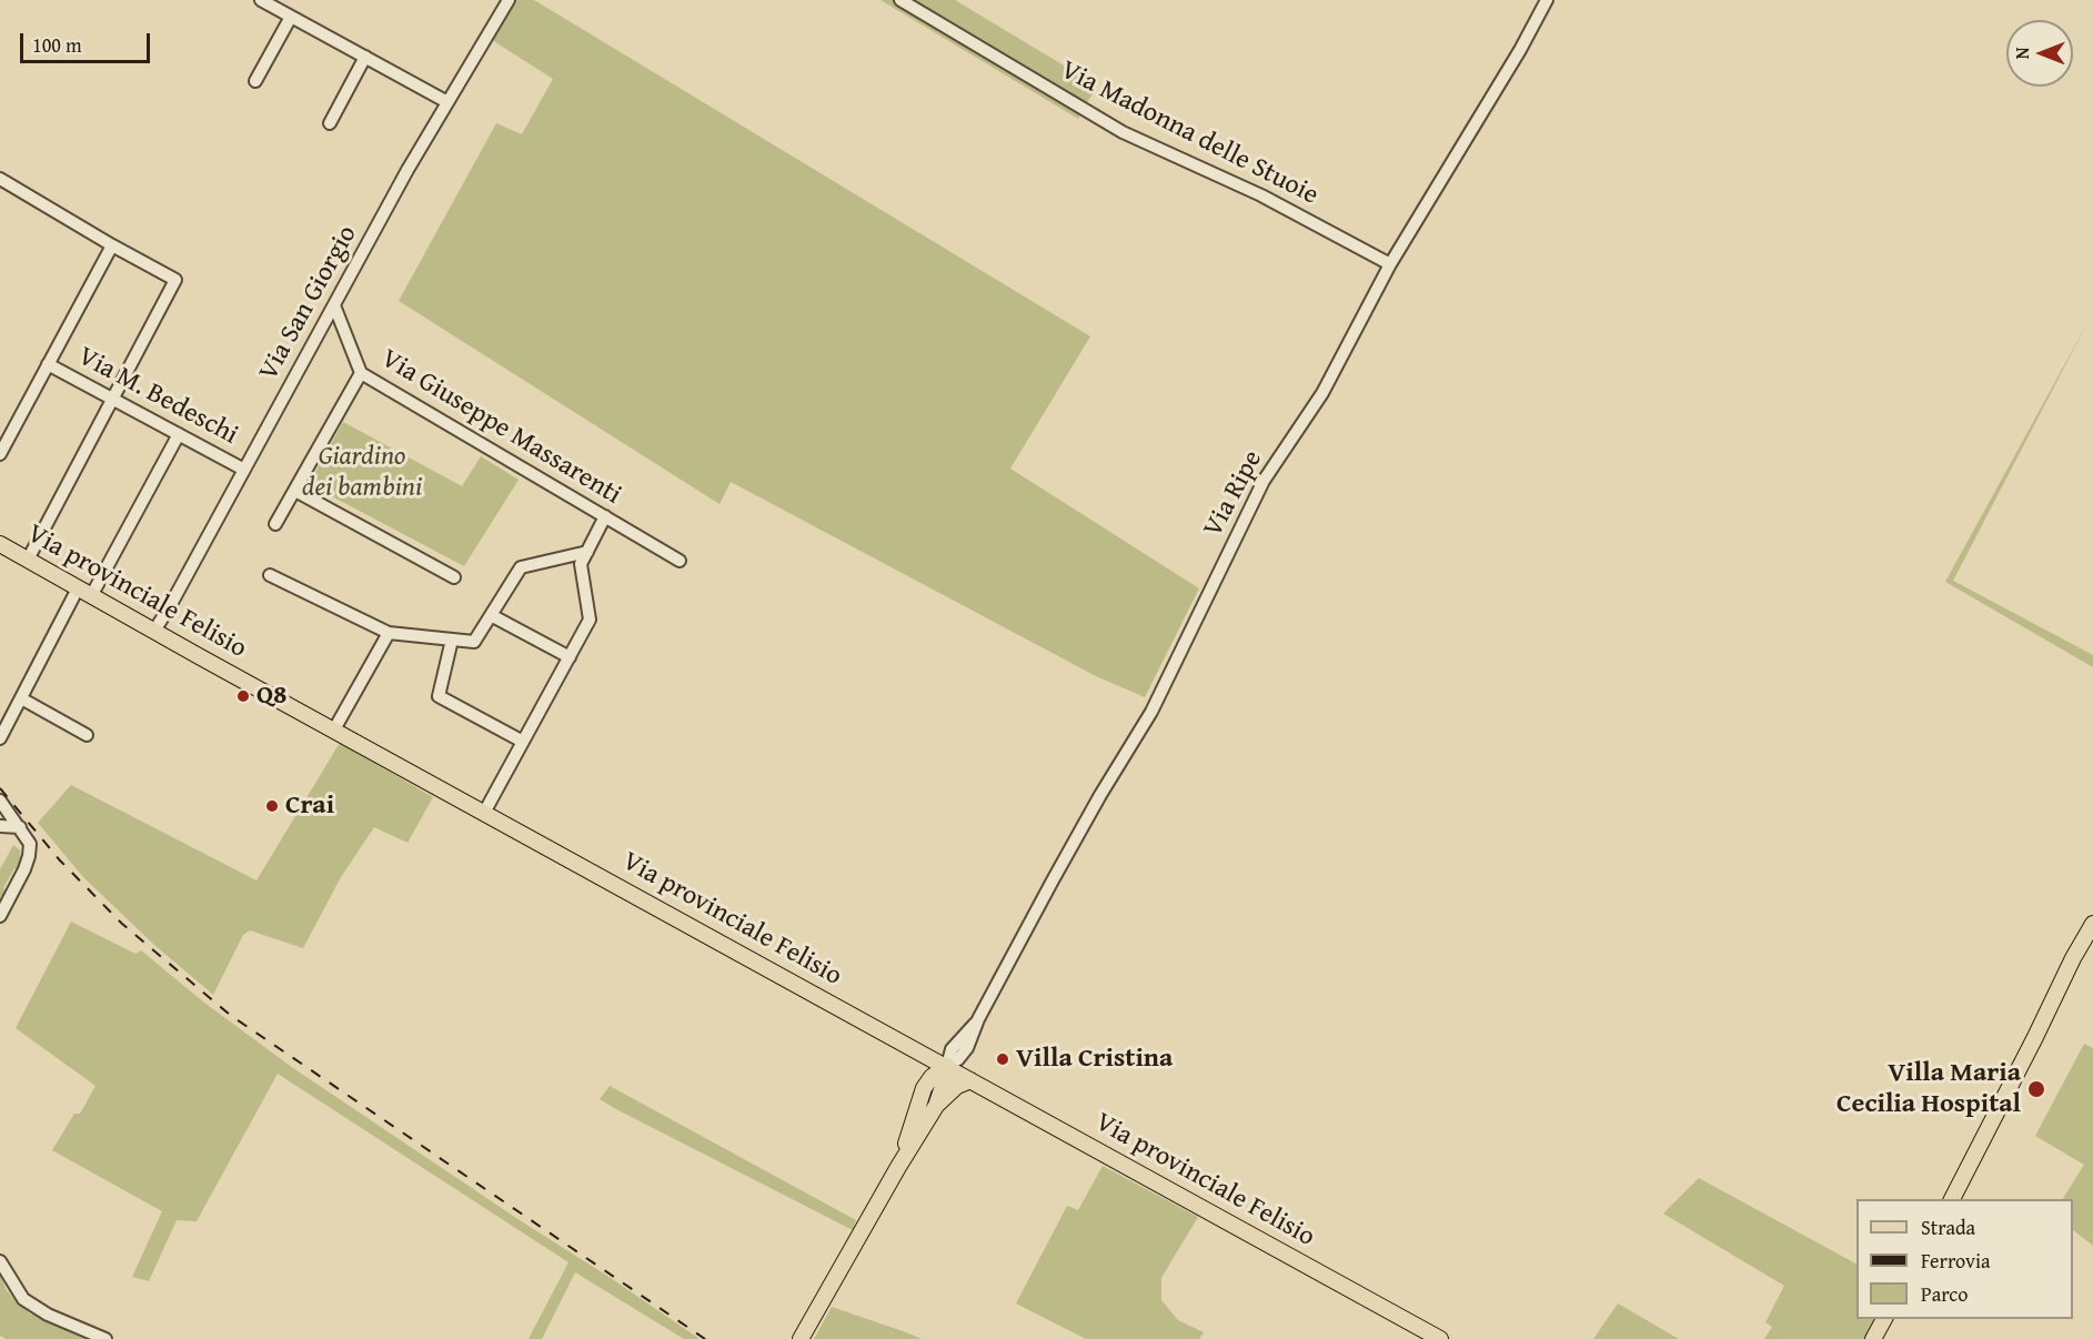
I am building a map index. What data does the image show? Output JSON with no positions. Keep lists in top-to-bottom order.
{
  "streets": {
    "main road": ["Via provinciale Felisio"],
    "street": [
      "Via Madonna delle Stuoie",
      "Via San Giorgio",
      "Via M. Bedeschi",
      "Via Giuseppe Massarenti",
      "Via Ripe"
    ]
  },
  "crossings": [
    ["Via Madonna delle Stuoie", "Via Ripe"],
    ["Via San Giorgio", "Via M. Bedeschi"],
    ["Via San Giorgio", "Via Giuseppe Massarenti"],
    ["Via San Giorgio", "Via provinciale Felisio"],
    ["Via Ripe", "Via provinciale Felisio"]
  ],
  "parks": ["Giardino dei bambini"],
  "places": [
    "Q8",
    "Crai",
    "Villa Cristina",
    "Villa Maria Cecilia Hospital"
  ],
  "legend": ["Strada", "Ferrovia", "Parco"],
  "scale_bar": "100 m",
  "north": "left"
}
